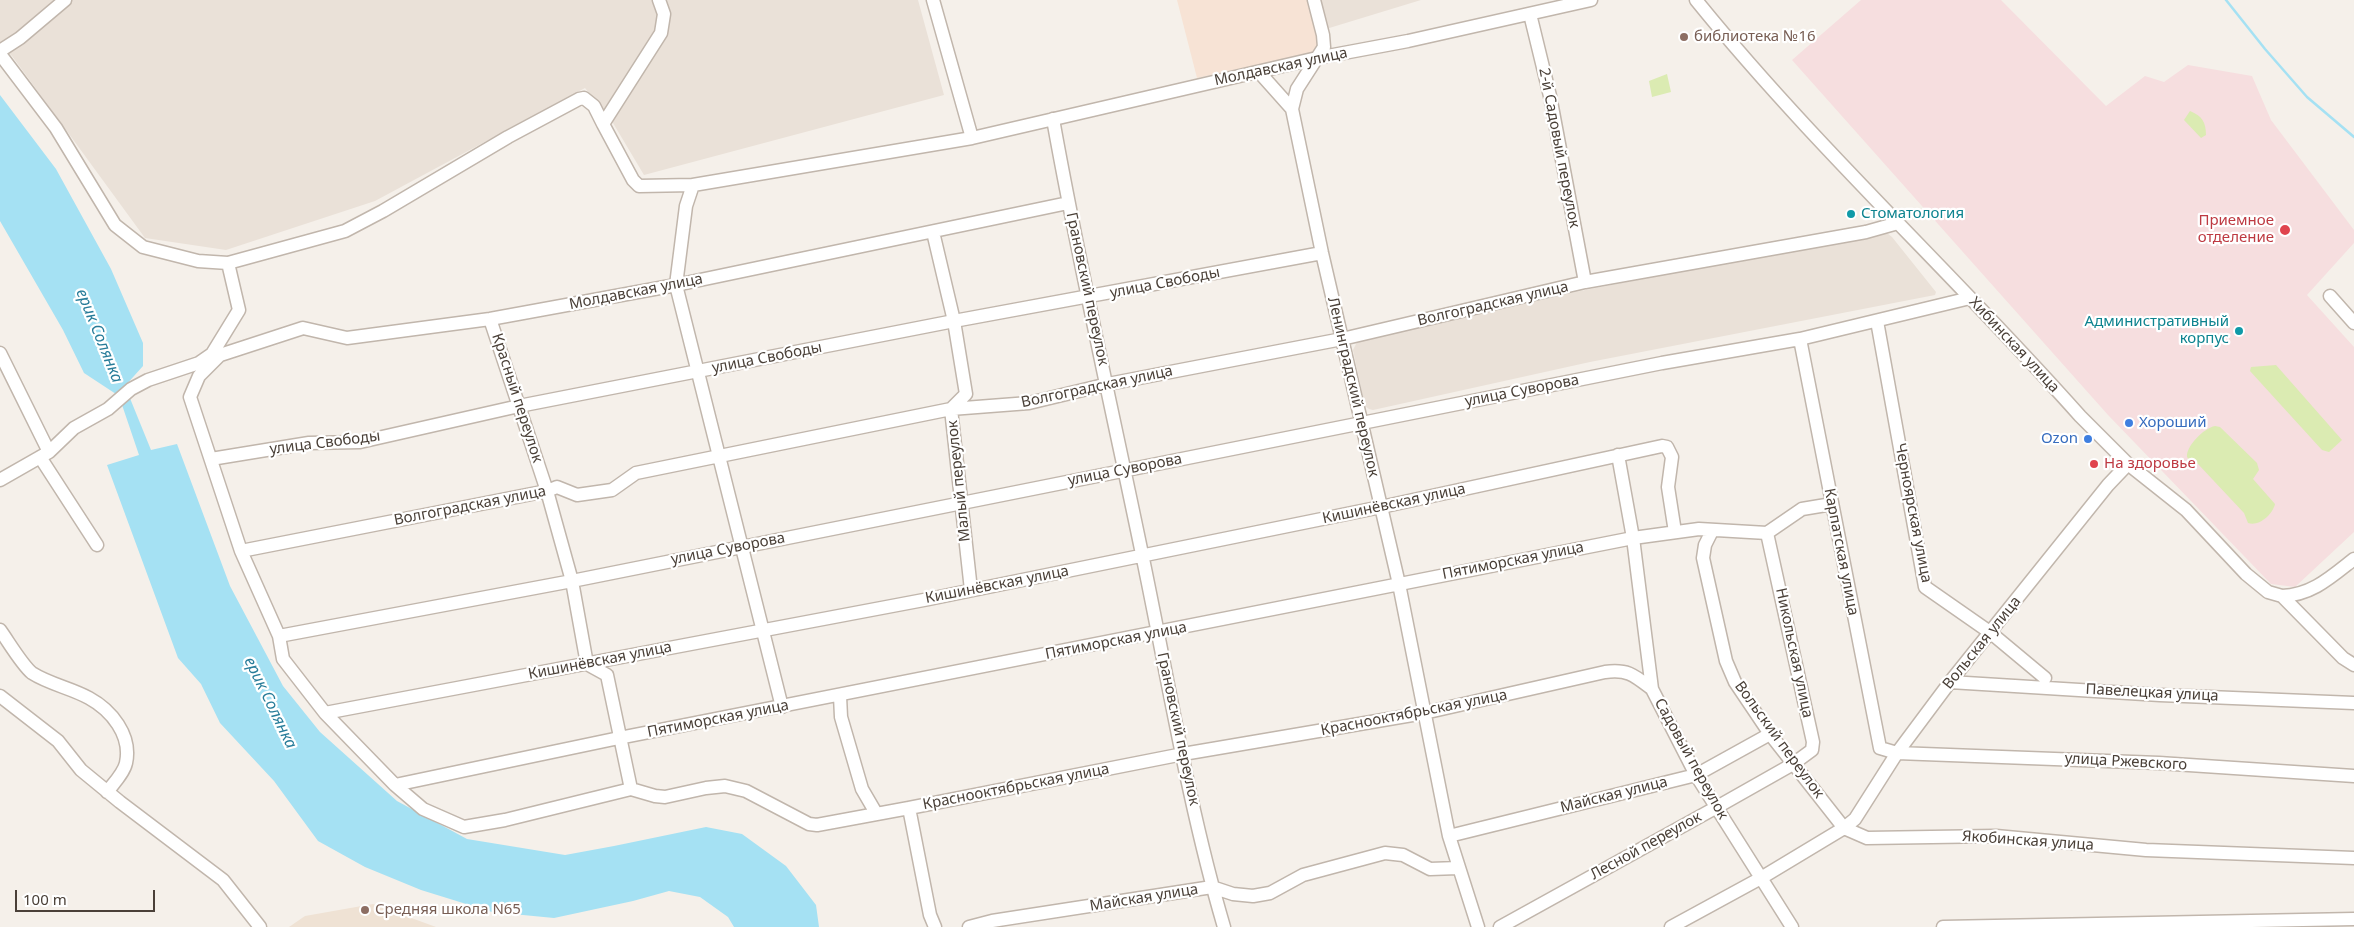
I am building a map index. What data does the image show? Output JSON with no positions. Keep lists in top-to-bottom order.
{
  "streets": {
    "street": [
      "Молдавская улица",
      "2-й Садовый переулок",
      "улица Свободы",
      "Грановский переулок",
      "Волгоградская улица",
      "Хибинская улица",
      "Ленинградский переулок",
      "улица Суворова",
      "Красный переулок",
      "Малый переулок",
      "Кишинёвская улица",
      "Черноярская улица",
      "Карпатская улица",
      "Пятиморская улица",
      "Вольская улица",
      "Никольская улица",
      "Павелецкая улица",
      "Краснооктябрьская улица",
      "Вольский переулок",
      "Садовый переулок",
      "улица Ржевского",
      "Майская улица",
      "Якобинская улица",
      "Лесной переулок"
    ]
  },
  "crossings": [
    ["Молдавская улица", "2-й Садовый переулок"],
    ["Молдавская улица", "Грановский переулок"],
    ["Молдавская улица", "Ленинградский переулок"],
    ["Молдавская улица", "Красный переулок"],
    ["Молдавская улица", "Малый переулок"],
    ["2-й Садовый переулок", "Волгоградская улица"],
    ["улица Свободы", "Грановский переулок"],
    ["улица Свободы", "Ленинградский переулок"],
    ["улица Свободы", "Красный переулок"],
    ["улица Свободы", "Малый переулок"],
    ["Грановский переулок", "Волгоградская улица"],
    ["Грановский переулок", "улица Суворова"],
    ["Грановский переулок", "Кишинёвская улица"],
    ["Грановский переулок", "Пятиморская улица"],
    ["Грановский переулок", "Краснооктябрьская улица"],
    ["Грановский переулок", "Майская улица"],
    ["Волгоградская улица", "Хибинская улица"],
    ["Волгоградская улица", "Ленинградский переулок"],
    ["Волгоградская улица", "Красный переулок"],
    ["Волгоградская улица", "Малый переулок"],
    ["Хибинская улица", "улица Суворова"],
    ["Хибинская улица", "Вольская улица"],
    ["Ленинградский переулок", "улица Суворова"],
    ["Ленинградский переулок", "Кишинёвская улица"],
    ["Ленинградский переулок", "Пятиморская улица"],
    ["Ленинградский переулок", "Краснооктябрьская улица"],
    ["Ленинградский переулок", "Майская улица"],
    ["улица Суворова", "Красный переулок"],
    ["улица Суворова", "Малый переулок"],
    ["улица Суворова", "Черноярская улица"],
    ["улица Суворова", "Карпатская улица"],
    ["Красный переулок", "Кишинёвская улица"],
    ["Малый переулок", "Кишинёвская улица"],
    ["Кишинёвская улица", "Пятиморская улица"],
    ["Кишинёвская улица", "Садовый переулок"],
    ["Черноярская улица", "Вольская улица"],
    ["Карпатская улица", "Вольская улица"],
    ["Карпатская улица", "улица Ржевского"],
    ["Пятиморская улица", "Никольская улица"],
    ["Пятиморская улица", "Вольский переулок"],
    ["Пятиморская улица", "Садовый переулок"],
    ["Вольская улица", "Павелецкая улица"],
    ["Вольская улица", "Вольский переулок"],
    ["Вольская улица", "улица Ржевского"],
    ["Вольская улица", "Якобинская улица"],
    ["Никольская улица", "Вольский переулок"],
    ["Никольская улица", "Лесной переулок"],
    ["Краснооктябрьская улица", "Садовый переулок"],
    ["Вольский переулок", "Майская улица"],
    ["Вольский переулок", "Якобинская улица"],
    ["Вольский переулок", "Лесной переулок"],
    ["Садовый переулок", "Майская улица"],
    ["Садовый переулок", "Лесной переулок"]
  ],
  "water": ["ерик Солянка"],
  "places": [
    "библиотека №16",
    "Стоматология",
    "Приемное отделение",
    "Административный корпус",
    "Хороший",
    "Ozon",
    "На здоровье",
    "Средняя школа N65"
  ],
  "scale_bar": "100 m"
}
